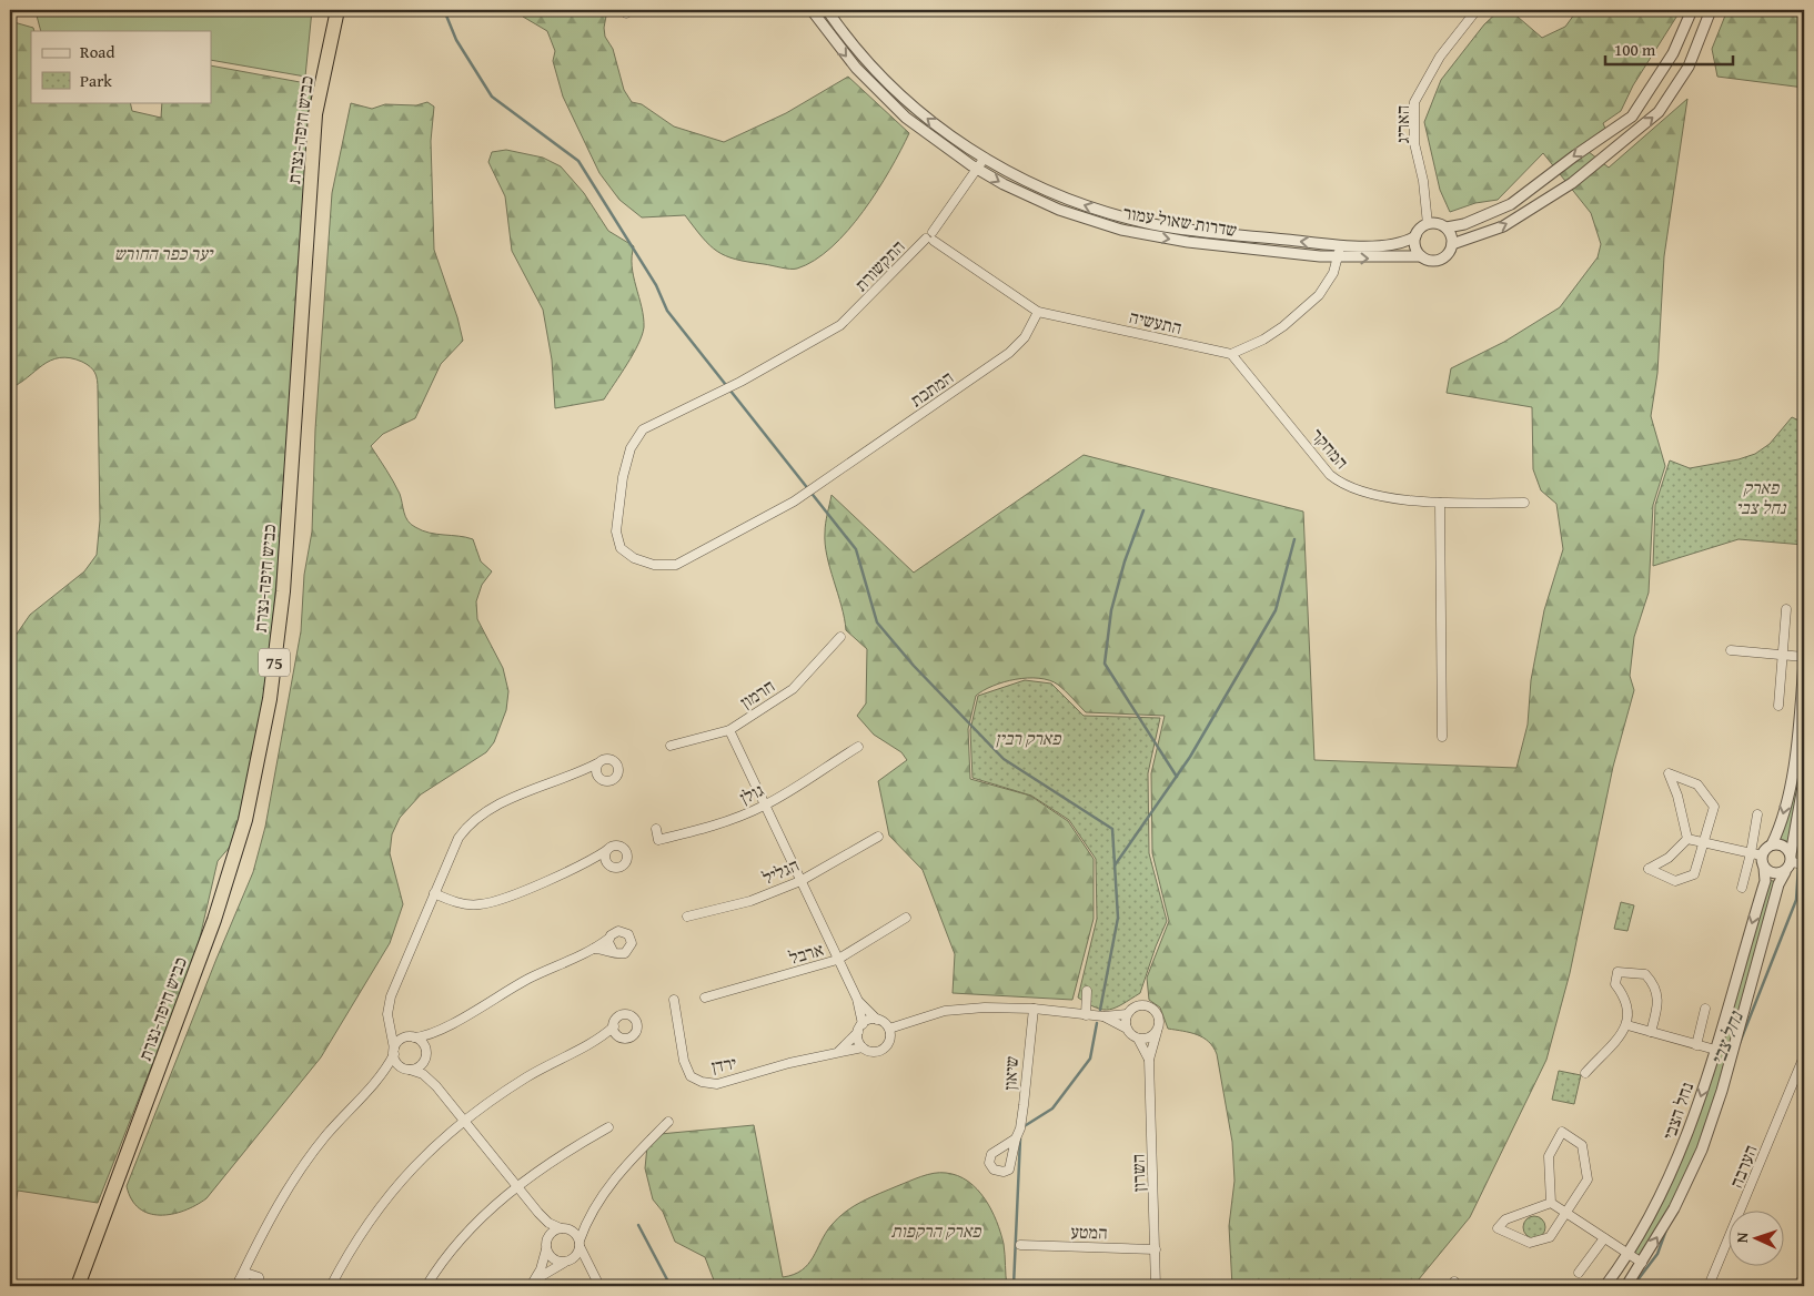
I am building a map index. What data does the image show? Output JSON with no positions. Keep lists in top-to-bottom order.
{
  "streets": {
    "highway": ["כביש חיפה-נצרת", "75"],
    "street": [
      "האריג",
      "שדרות שאול עמור",
      "התקשורת",
      "התעשיה",
      "המתכת",
      "המחקר",
      "חרמון",
      "גולן",
      "הגליל",
      "ארבל",
      "ירדן",
      "שיאון",
      "נחל הצבי",
      "הערבה",
      "השרון",
      "המטע"
    ]
  },
  "crossings": [
    ["האריג", "שדרות שאול עמור"],
    ["שדרות שאול עמור", "התקשורת"],
    ["התקשורת", "התעשיה"],
    ["התקשורת", "המתכת"],
    ["התעשיה", "המתכת"],
    ["התעשיה", "המחקר"],
    ["השרון", "המטע"]
  ],
  "water": ["נחל צבי"],
  "parks": [
    "יער כפר החורש",
    "פארק נחל צבי",
    "פארק רבין",
    "פארק הרקפות"
  ],
  "legend": ["Road", "Park"],
  "scale_bar": "100 m",
  "north": "left"
}
